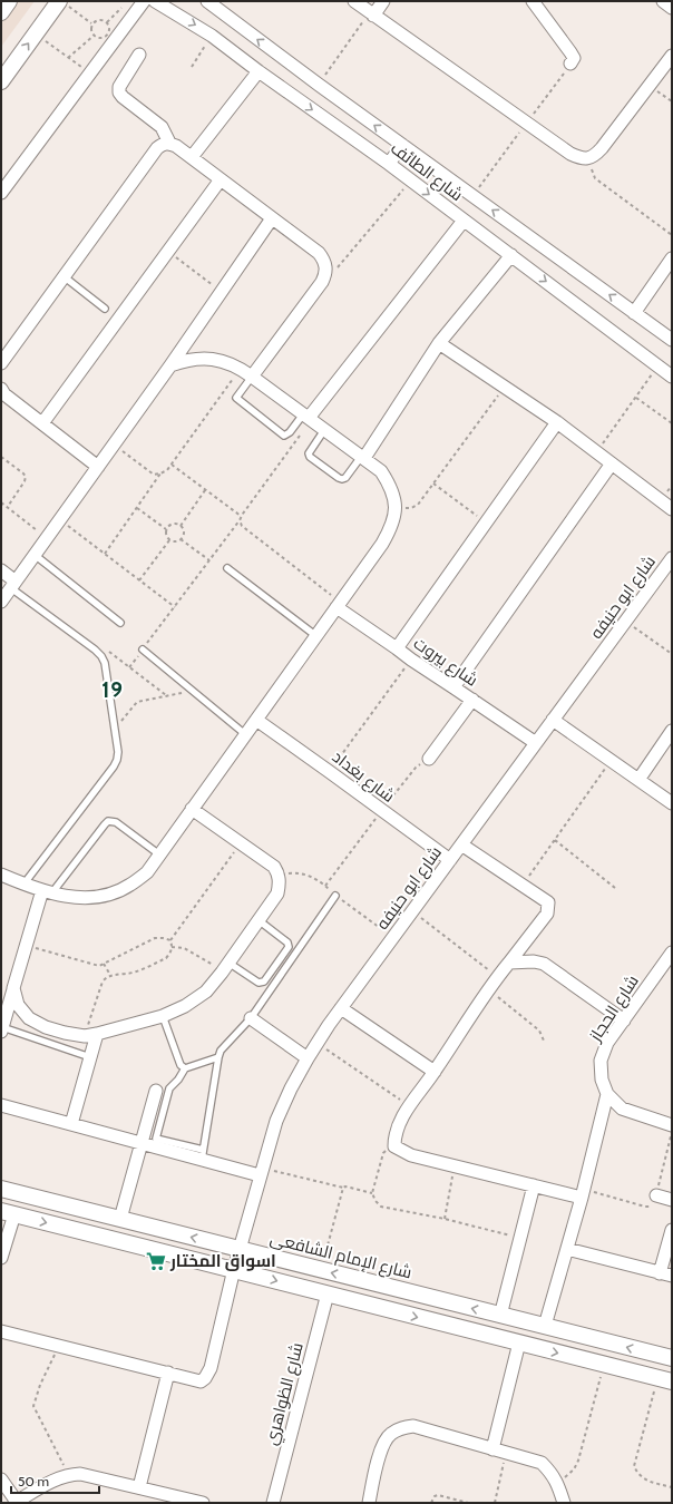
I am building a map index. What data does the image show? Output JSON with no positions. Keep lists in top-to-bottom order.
{
  "streets": {
    "street": [
      "شارع الطائف",
      "شارع ابو حنيفه",
      "شارع بيروت",
      "شارع بغداد",
      "شارع الحجاز",
      "شارع الإمام الشافعى",
      "شارع الظواهري"
    ]
  },
  "crossings": [
    ["شارع ابو حنيفه", "شارع بيروت"],
    ["شارع ابو حنيفه", "شارع بغداد"],
    ["شارع ابو حنيفه", "شارع الإمام الشافعى"]
  ],
  "districts": ["19"],
  "places": {
    "supermarket": ["اسواق المختار"]
  },
  "scale_bar": "50 m"
}
